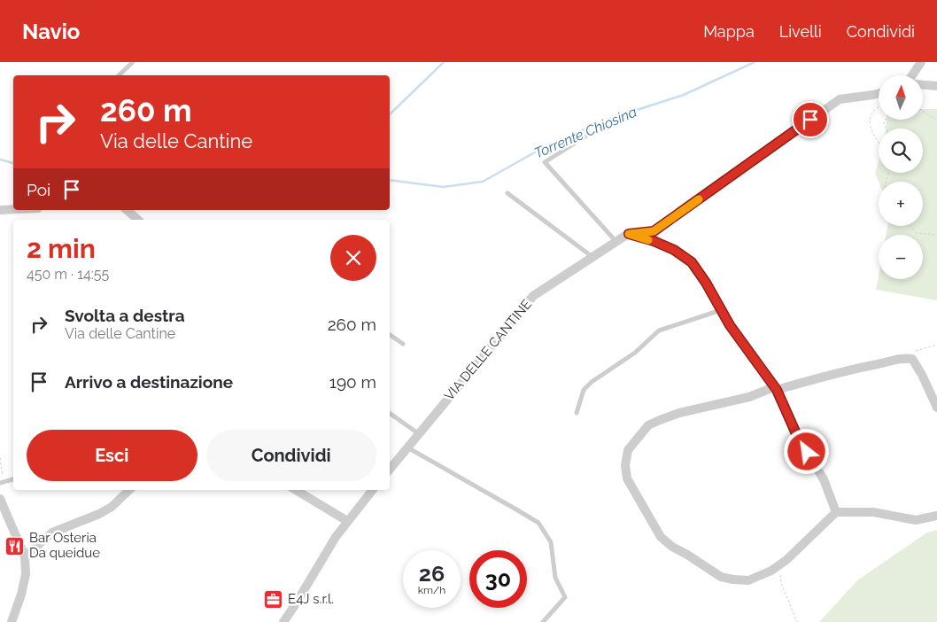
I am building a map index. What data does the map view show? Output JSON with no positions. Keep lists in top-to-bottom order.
{
  "streets": {
    "street": ["VIA DELLE CANTINE"]
  },
  "water": ["Torrente Chiosina"],
  "places": {
    "restaurant": ["Bar Osteria Da queidue"],
    "office": ["E4J s.r.l."]
  },
  "north": "top",
  "page": {
    "header": "Navio",
    "nav": ["Mappa", "Livelli", "Condividi"],
    "map_buttons": ["+", "−"],
    "turn": ["260 m", "Via delle Cantine"],
    "then": "Poi",
    "heading": ["2 min", "450 m · 14:55"],
    "list": [
      {
        "name": "Svolta a destra",
        "note": "Via delle Cantine",
        "value": "260 m"
      },
      {
        "name": "Arrivo a destinazione",
        "value": "190 m"
      }
    ],
    "buttons": ["Esci", "Condividi"],
    "speed": "26 km/h",
    "limit": "30"
  }
}
